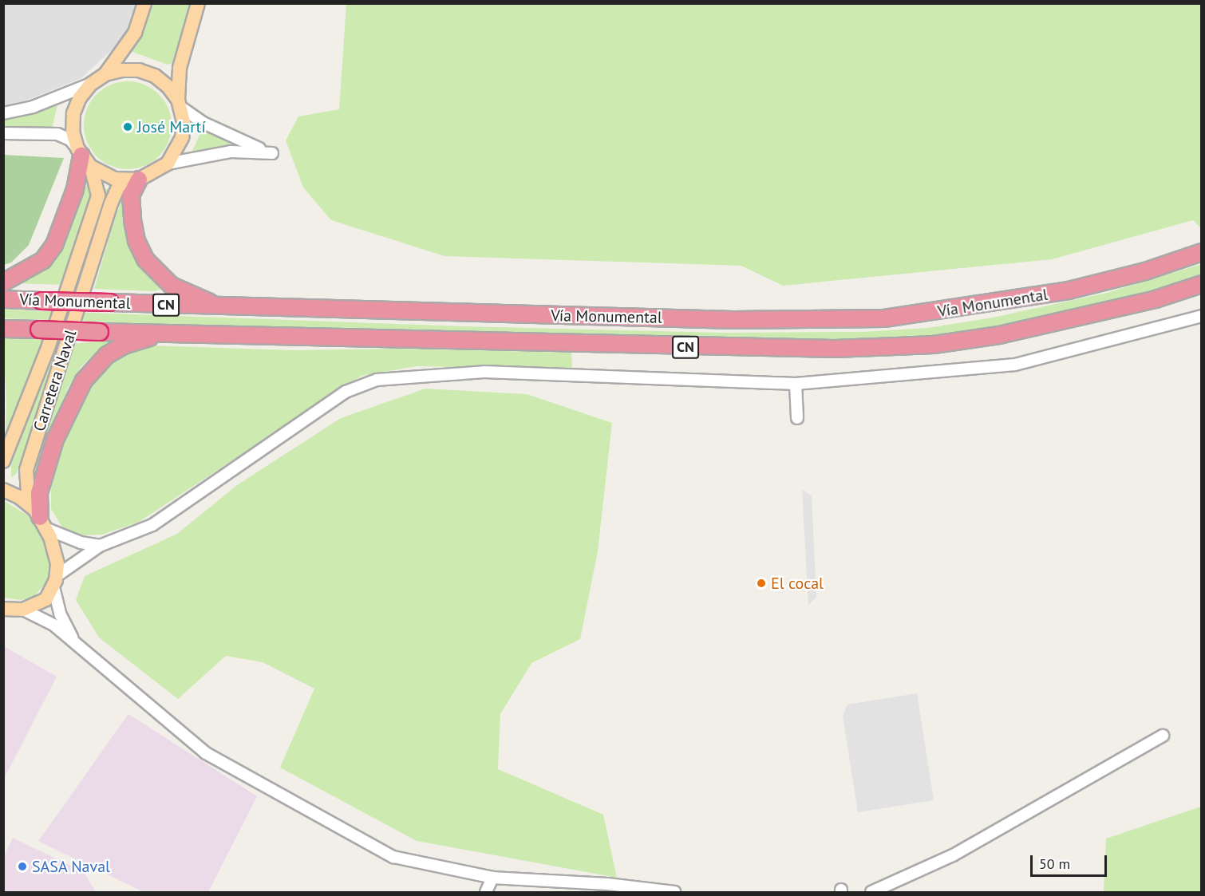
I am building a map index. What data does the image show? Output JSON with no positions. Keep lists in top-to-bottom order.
{
  "streets": {
    "highway": ["Vía Monumental", "CN"],
    "main road": ["Carretera Naval"]
  },
  "places": ["José Martí", "El cocal", "SASA Naval"],
  "scale_bar": "50 m"
}
